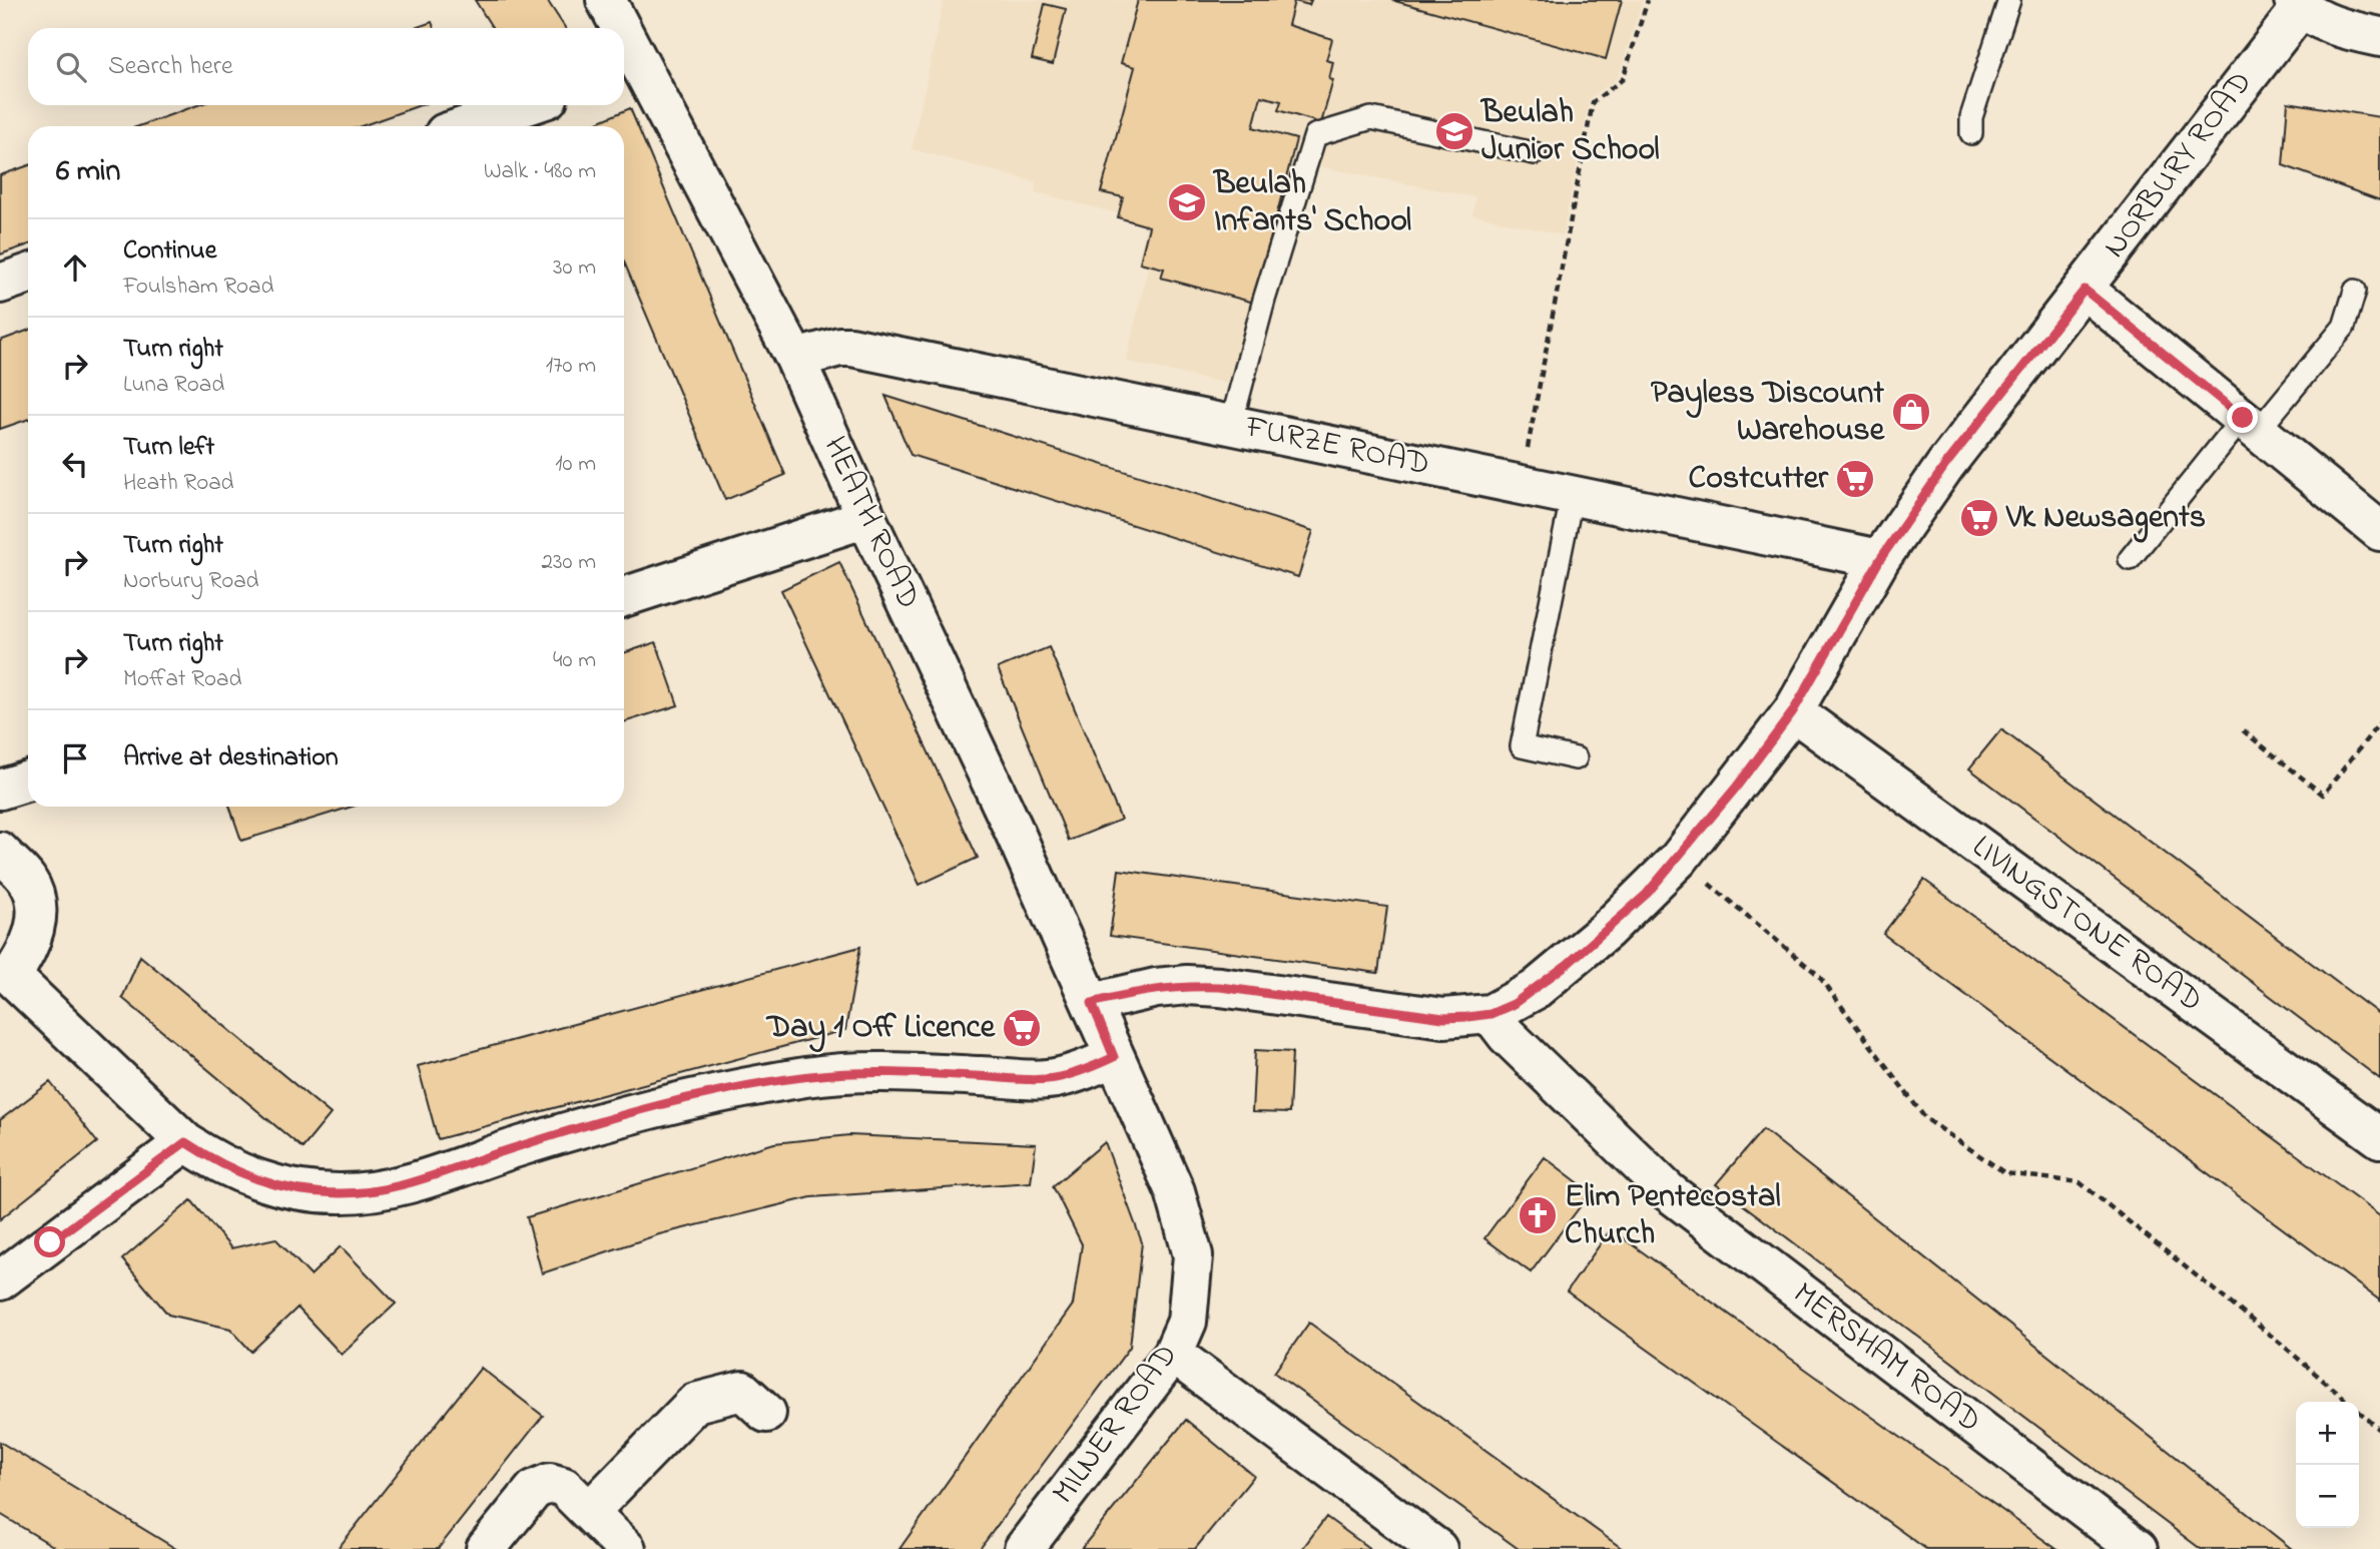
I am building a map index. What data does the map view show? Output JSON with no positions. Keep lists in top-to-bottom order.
{
  "streets": {
    "street": [
      "NORBURY ROAD",
      "FURZE ROAD",
      "HEATH ROAD",
      "LIVINGSTONE ROAD",
      "MERSHAM ROAD",
      "MILNER ROAD"
    ]
  },
  "crossings": [
    ["NORBURY ROAD", "FURZE ROAD"],
    ["NORBURY ROAD", "HEATH ROAD"],
    ["NORBURY ROAD", "LIVINGSTONE ROAD"],
    ["NORBURY ROAD", "MERSHAM ROAD"],
    ["FURZE ROAD", "HEATH ROAD"],
    ["HEATH ROAD", "MILNER ROAD"]
  ],
  "places": {
    "school or university": ["Beulah Junior School", "Beulah Infants' School"],
    "shop": ["Payless Discount Warehouse"],
    "supermarket": ["Costcutter", "Vk Newsagents", "Day 1 Off Licence"],
    "church": ["Elim Pentecostal Church"]
  },
  "page": {
    "search": "Search here",
    "heading": ["6 min", "Walk · 480 m"],
    "list": [
      ["Continue", "Foulsham Road", "30 m"],
      ["Turn right", "Luna Road", "170 m"],
      ["Turn left", "Heath Road", "10 m"],
      ["Turn right", "Norbury Road", "230 m"],
      ["Turn right", "Moffat Road", "40 m"],
      "Arrive at destination"
    ],
    "map_buttons": ["+", "−"]
  }
}
